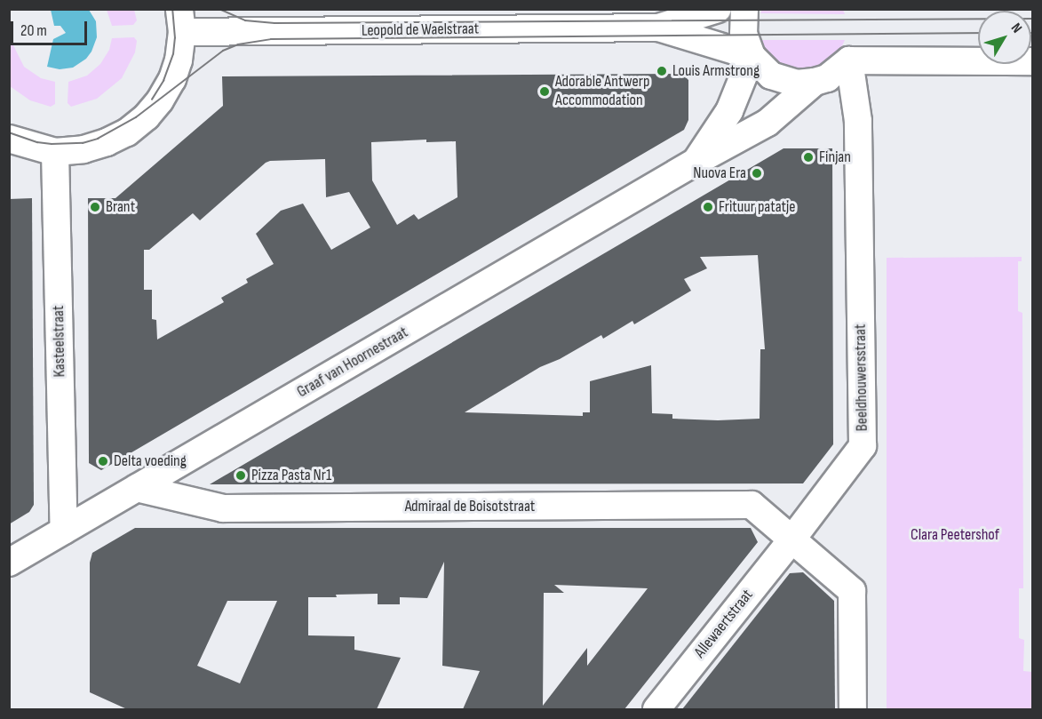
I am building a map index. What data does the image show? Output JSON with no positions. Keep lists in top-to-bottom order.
{
  "streets": {
    "street": [
      "Leopold de Waelstraat",
      "Kasteelstraat",
      "Graaf van Hoornestraat",
      "Beeldhouwersstraat",
      "Admiraal de Boisotstraat",
      "Allewaertstraat"
    ]
  },
  "crossings": [
    ["Leopold de Waelstraat", "Graaf van Hoornestraat"],
    ["Kasteelstraat", "Graaf van Hoornestraat"],
    ["Graaf van Hoornestraat", "Admiraal de Boisotstraat"],
    ["Beeldhouwersstraat", "Admiraal de Boisotstraat"],
    ["Beeldhouwersstraat", "Allewaertstraat"],
    ["Admiraal de Boisotstraat", "Allewaertstraat"]
  ],
  "parks": ["Clara Peetershof"],
  "places": [
    "Louis Armstrong",
    "Adorable Antwerp Accommodation",
    "Finjan",
    "Nuova Era",
    "Brant",
    "Frituur patatje",
    "Delta voeding",
    "Pizza Pasta Nr1"
  ],
  "scale_bar": "20 m",
  "north": "top right"
}
